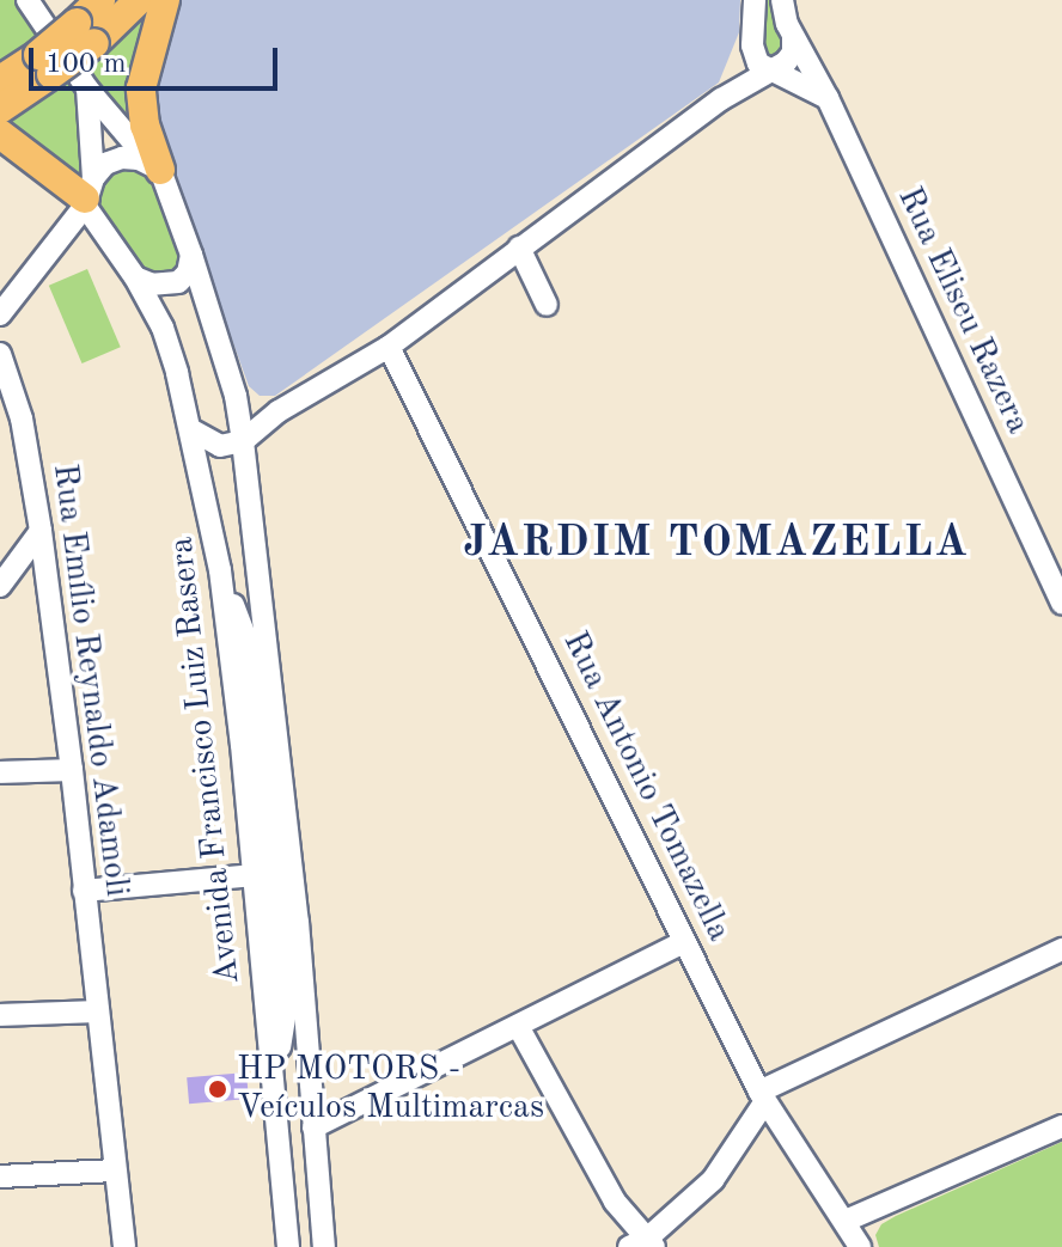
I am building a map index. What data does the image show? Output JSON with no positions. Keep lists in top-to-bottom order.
{
  "streets": {
    "street": [
      "Rua Eliseu Razera",
      "Rua Emílio Reynaldo Adamoli",
      "Avenida Francisco Luiz Rasera",
      "Rua Antonio Tomazella"
    ]
  },
  "districts": ["JARDIM TOMAZELLA"],
  "places": ["HP MOTORS - Veículos Multimarcas"],
  "scale_bar": "100 m"
}
